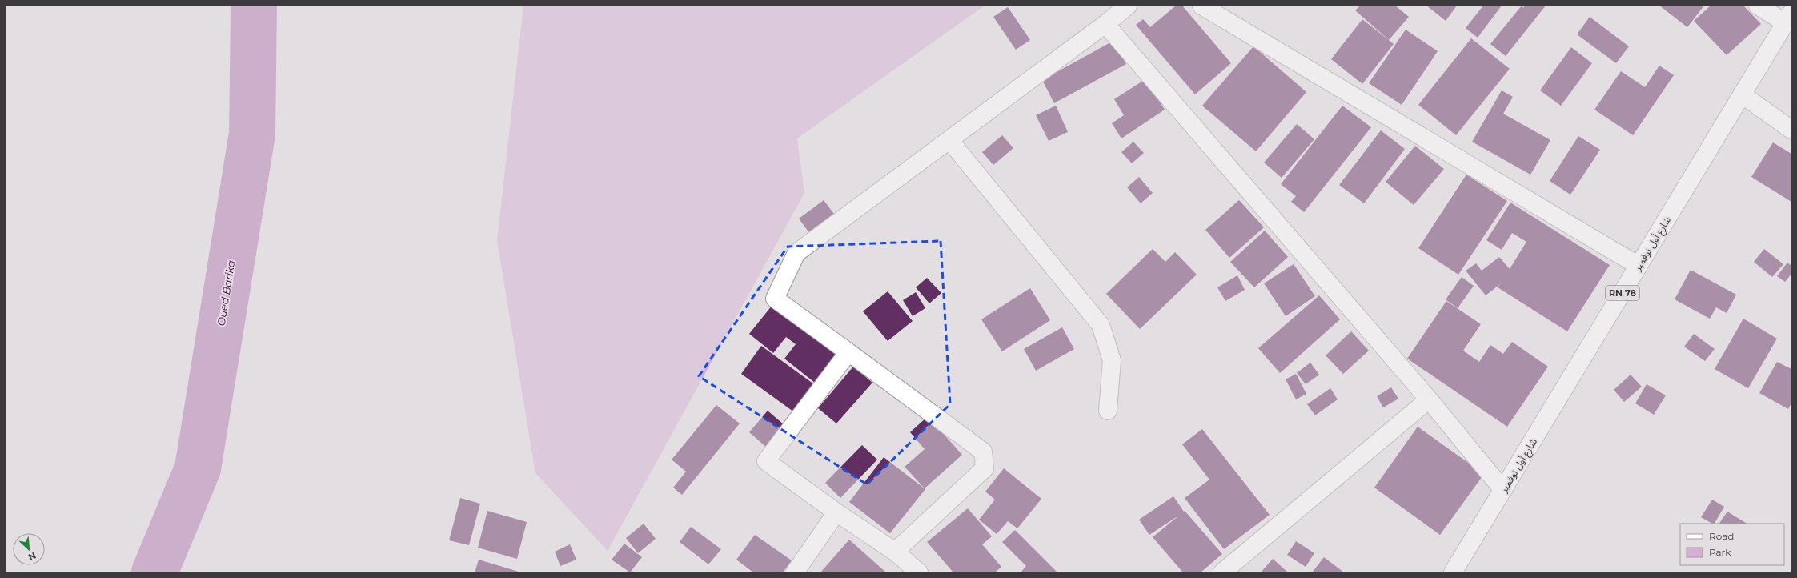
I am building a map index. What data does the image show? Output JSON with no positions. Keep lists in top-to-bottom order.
{
  "streets": {
    "street": ["شارع أول نوفمبر", "RN 78"]
  },
  "water": ["Oued Barika"],
  "legend": ["Road", "Park"],
  "north": "bottom right"
}
